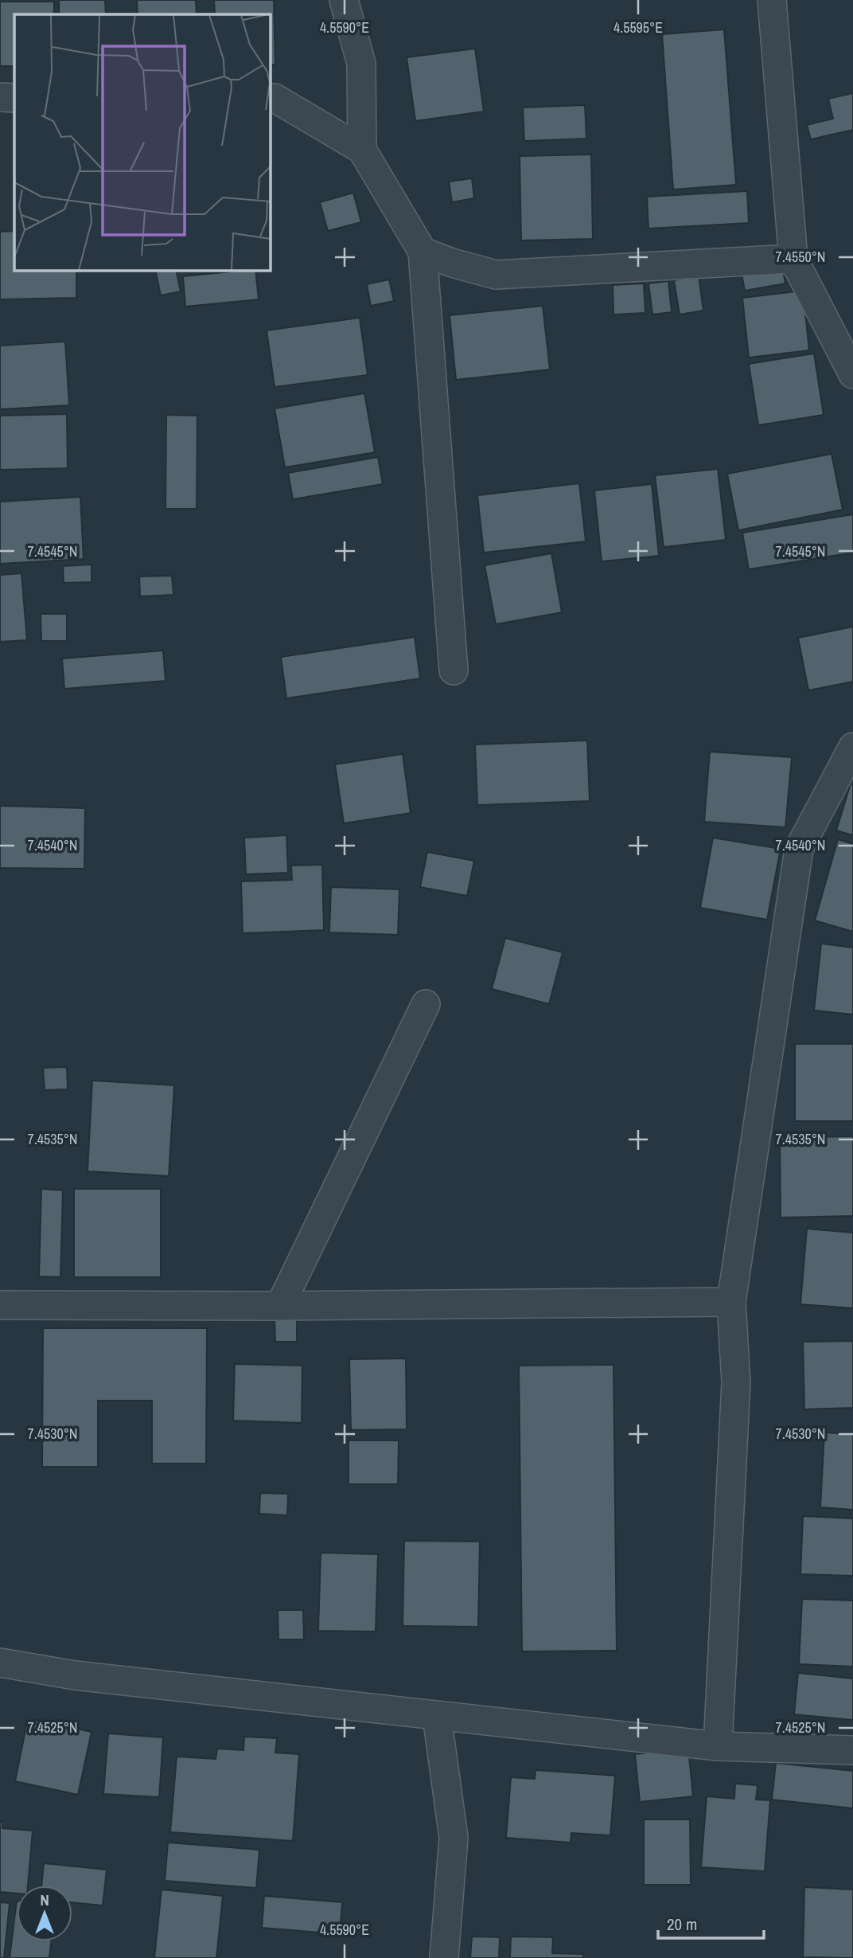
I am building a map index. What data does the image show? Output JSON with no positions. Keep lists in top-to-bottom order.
{
  "scale_bar": "20 m",
  "north": "top",
  "coordinates": [
    "4.5590°E",
    "4.5595°E",
    "7.4550°N",
    "7.4545°N",
    "7.4540°N",
    "7.4535°N",
    "7.4530°N",
    "7.4525°N"
  ]
}
